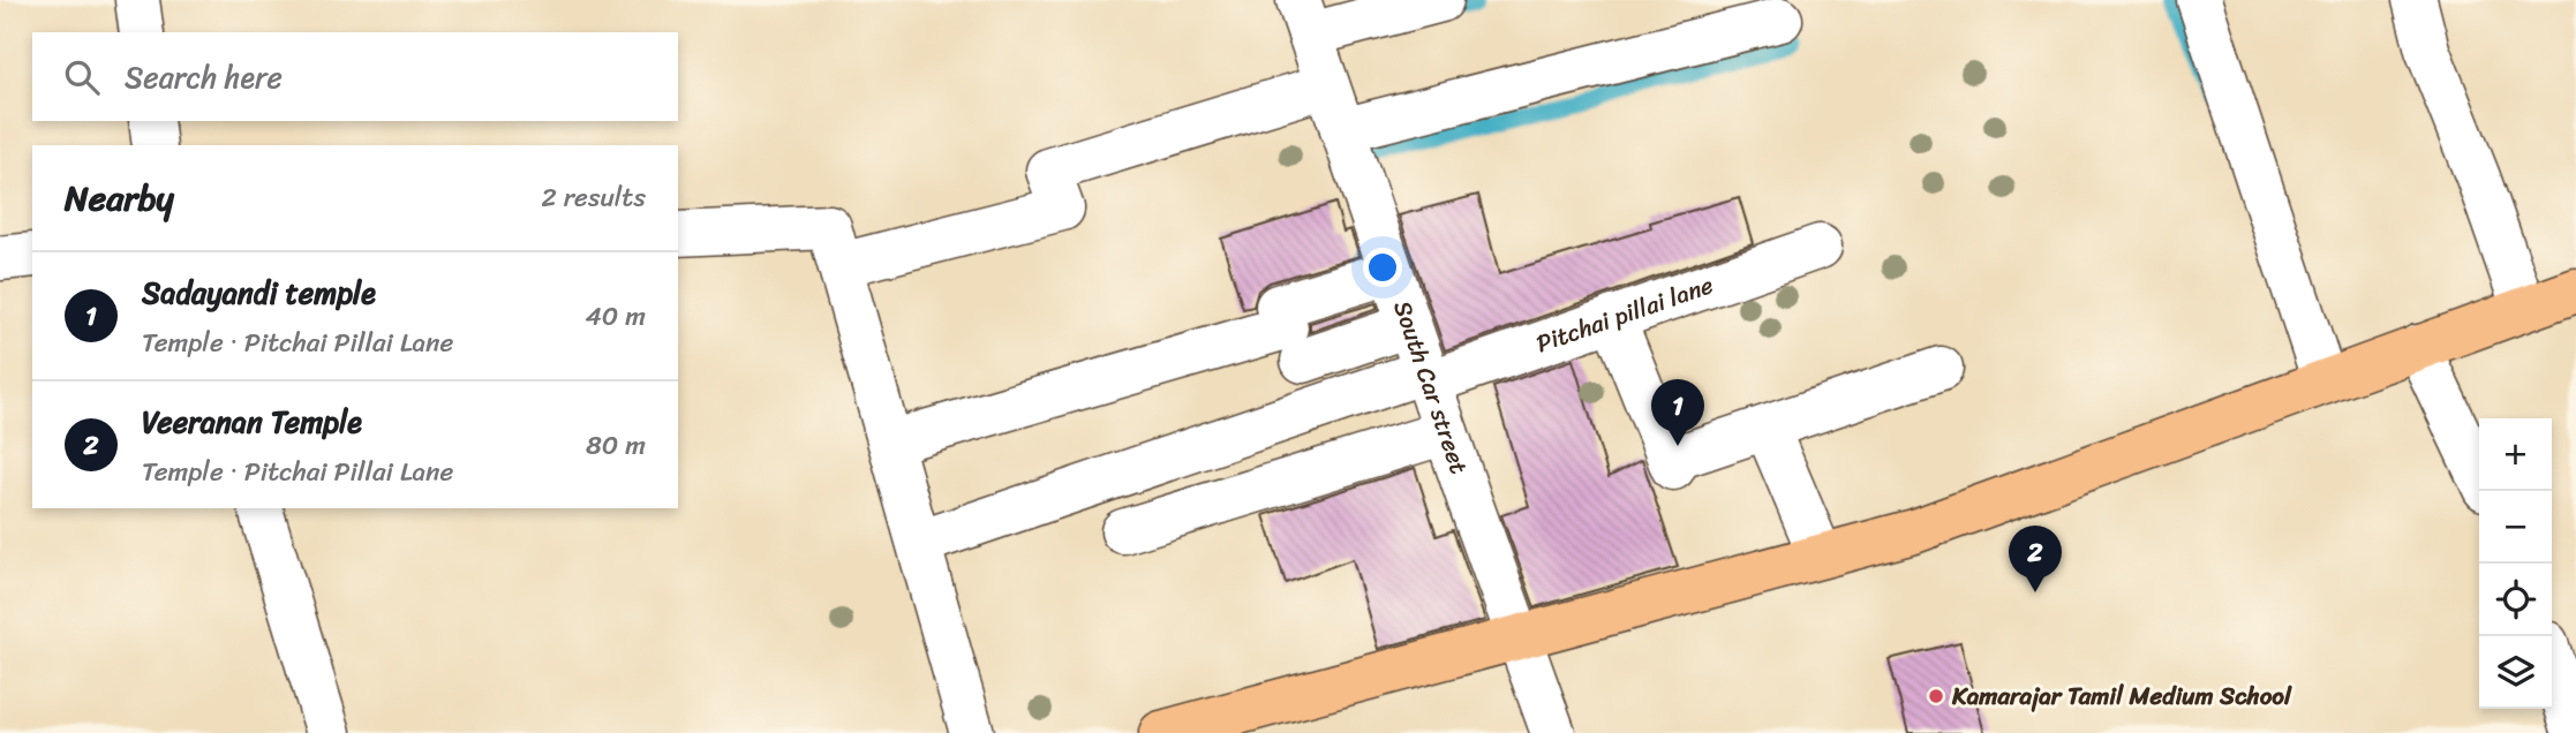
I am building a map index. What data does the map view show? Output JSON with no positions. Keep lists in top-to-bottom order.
{
  "streets": {
    "street": ["Pitchai pillai lane", "South Car street"]
  },
  "crossings": [
    ["Pitchai pillai lane", "South Car street"]
  ],
  "places": ["Kamarajar Tamil Medium School"],
  "page": {
    "search": "Search here",
    "heading": ["Nearby", "2 results"],
    "list": [
      {
        "mark": "1",
        "name": "Sadayandi temple",
        "note": "Temple · Pitchai Pillai Lane",
        "value": "40 m"
      },
      {
        "mark": "2",
        "name": "Veeranan Temple",
        "note": "Temple · Pitchai Pillai Lane",
        "value": "80 m"
      }
    ],
    "pins": ["1", "2"],
    "map_buttons": ["+", "−"]
  }
}
